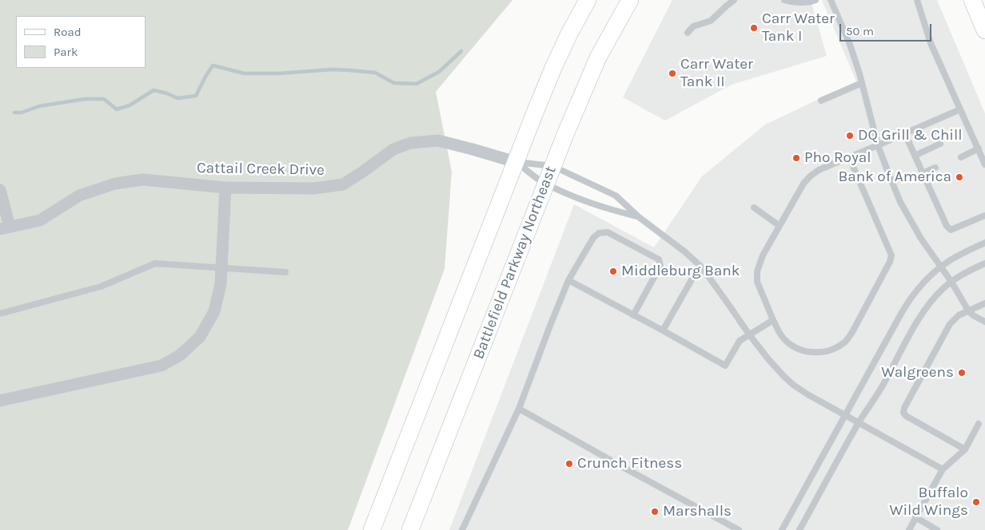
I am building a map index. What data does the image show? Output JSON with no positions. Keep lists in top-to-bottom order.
{
  "streets": {
    "main road": ["Battlefield Parkway Northeast"],
    "street": ["Cattail Creek Drive"]
  },
  "places": [
    "Carr Water Tank I",
    "Carr Water Tank II",
    "DQ Grill & Chill",
    "Pho Royal",
    "Bank of America",
    "Middleburg Bank",
    "Walgreens",
    "Crunch Fitness",
    "Buffalo Wild Wings",
    "Marshalls"
  ],
  "legend": ["Road", "Park"],
  "scale_bar": "50 m"
}
